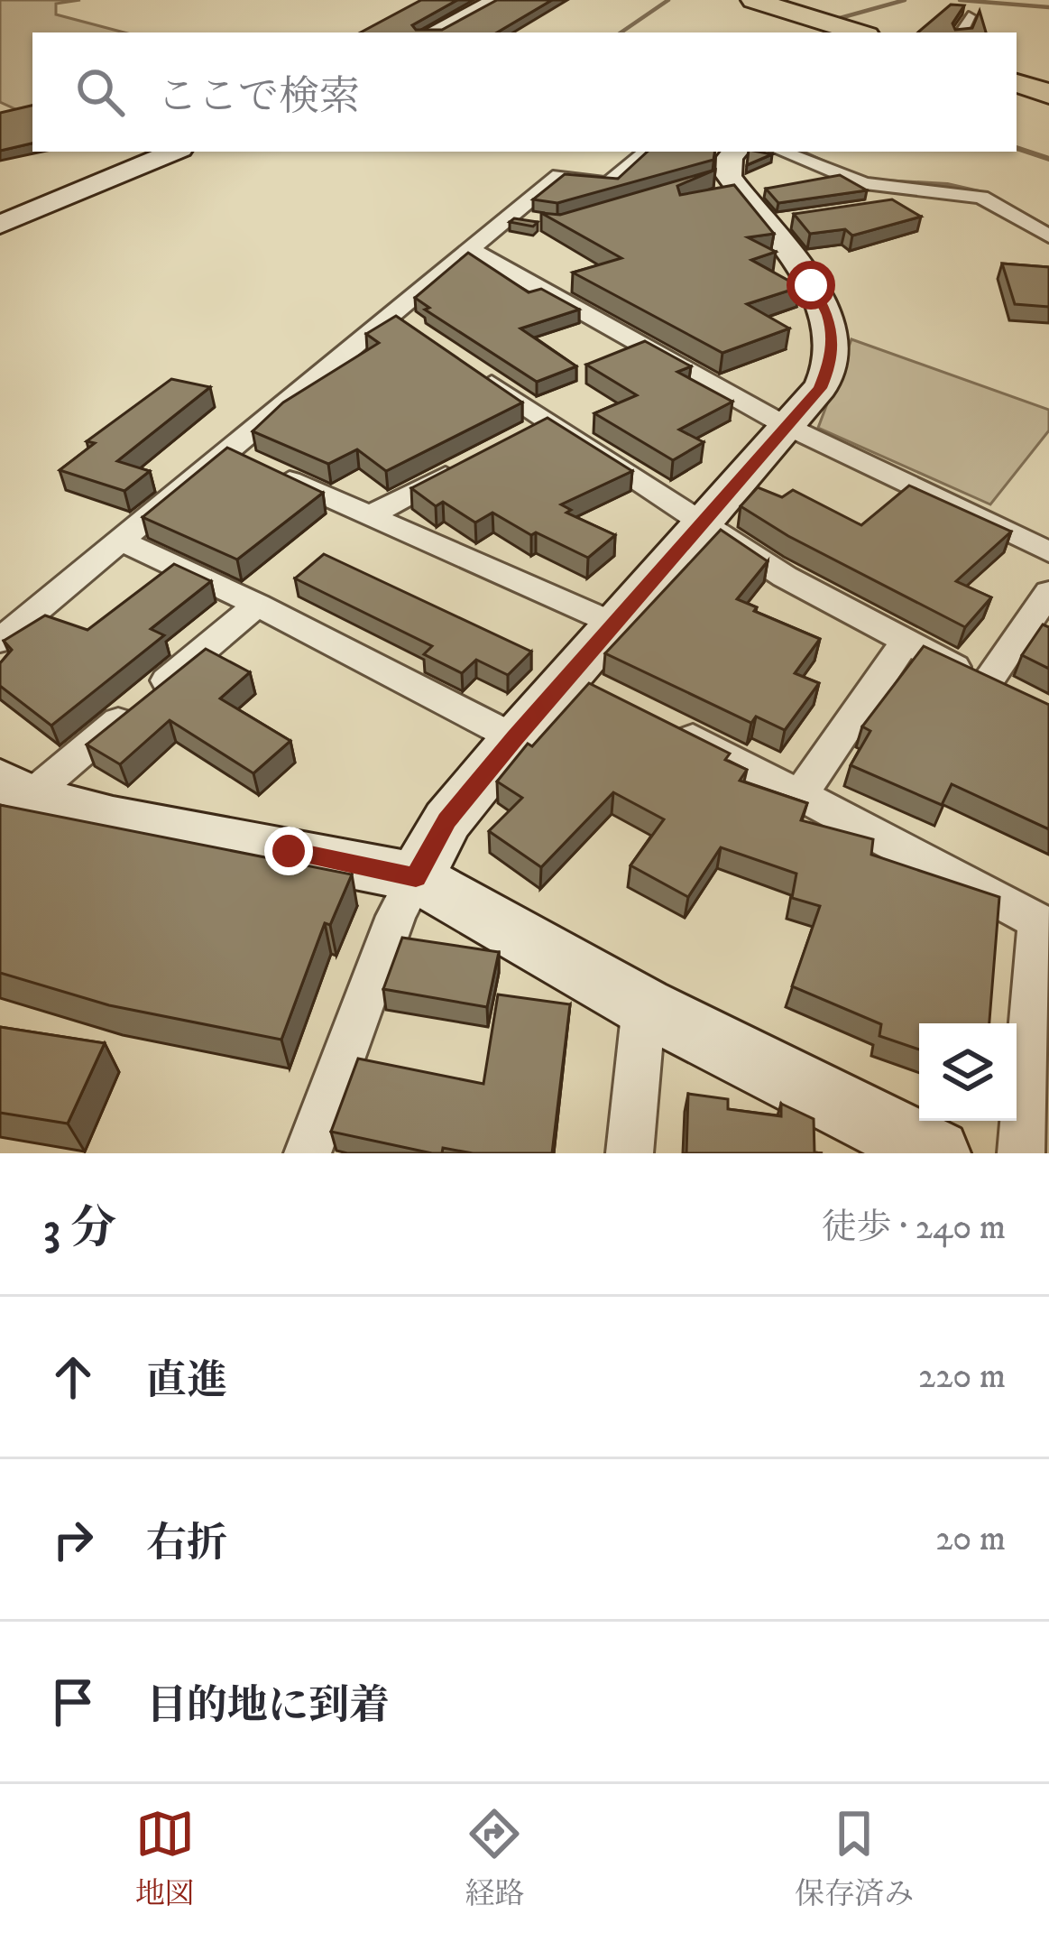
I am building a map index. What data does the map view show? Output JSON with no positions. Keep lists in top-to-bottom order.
{
  "page": {
    "search": "ここで検索",
    "heading": ["3 分", "徒歩 · 240 m"],
    "list": [
      ["直進", "220 m"],
      ["右折", "20 m"],
      "目的地に到着"
    ],
    "nav": ["地図", "経路", "保存済み"]
  }
}
